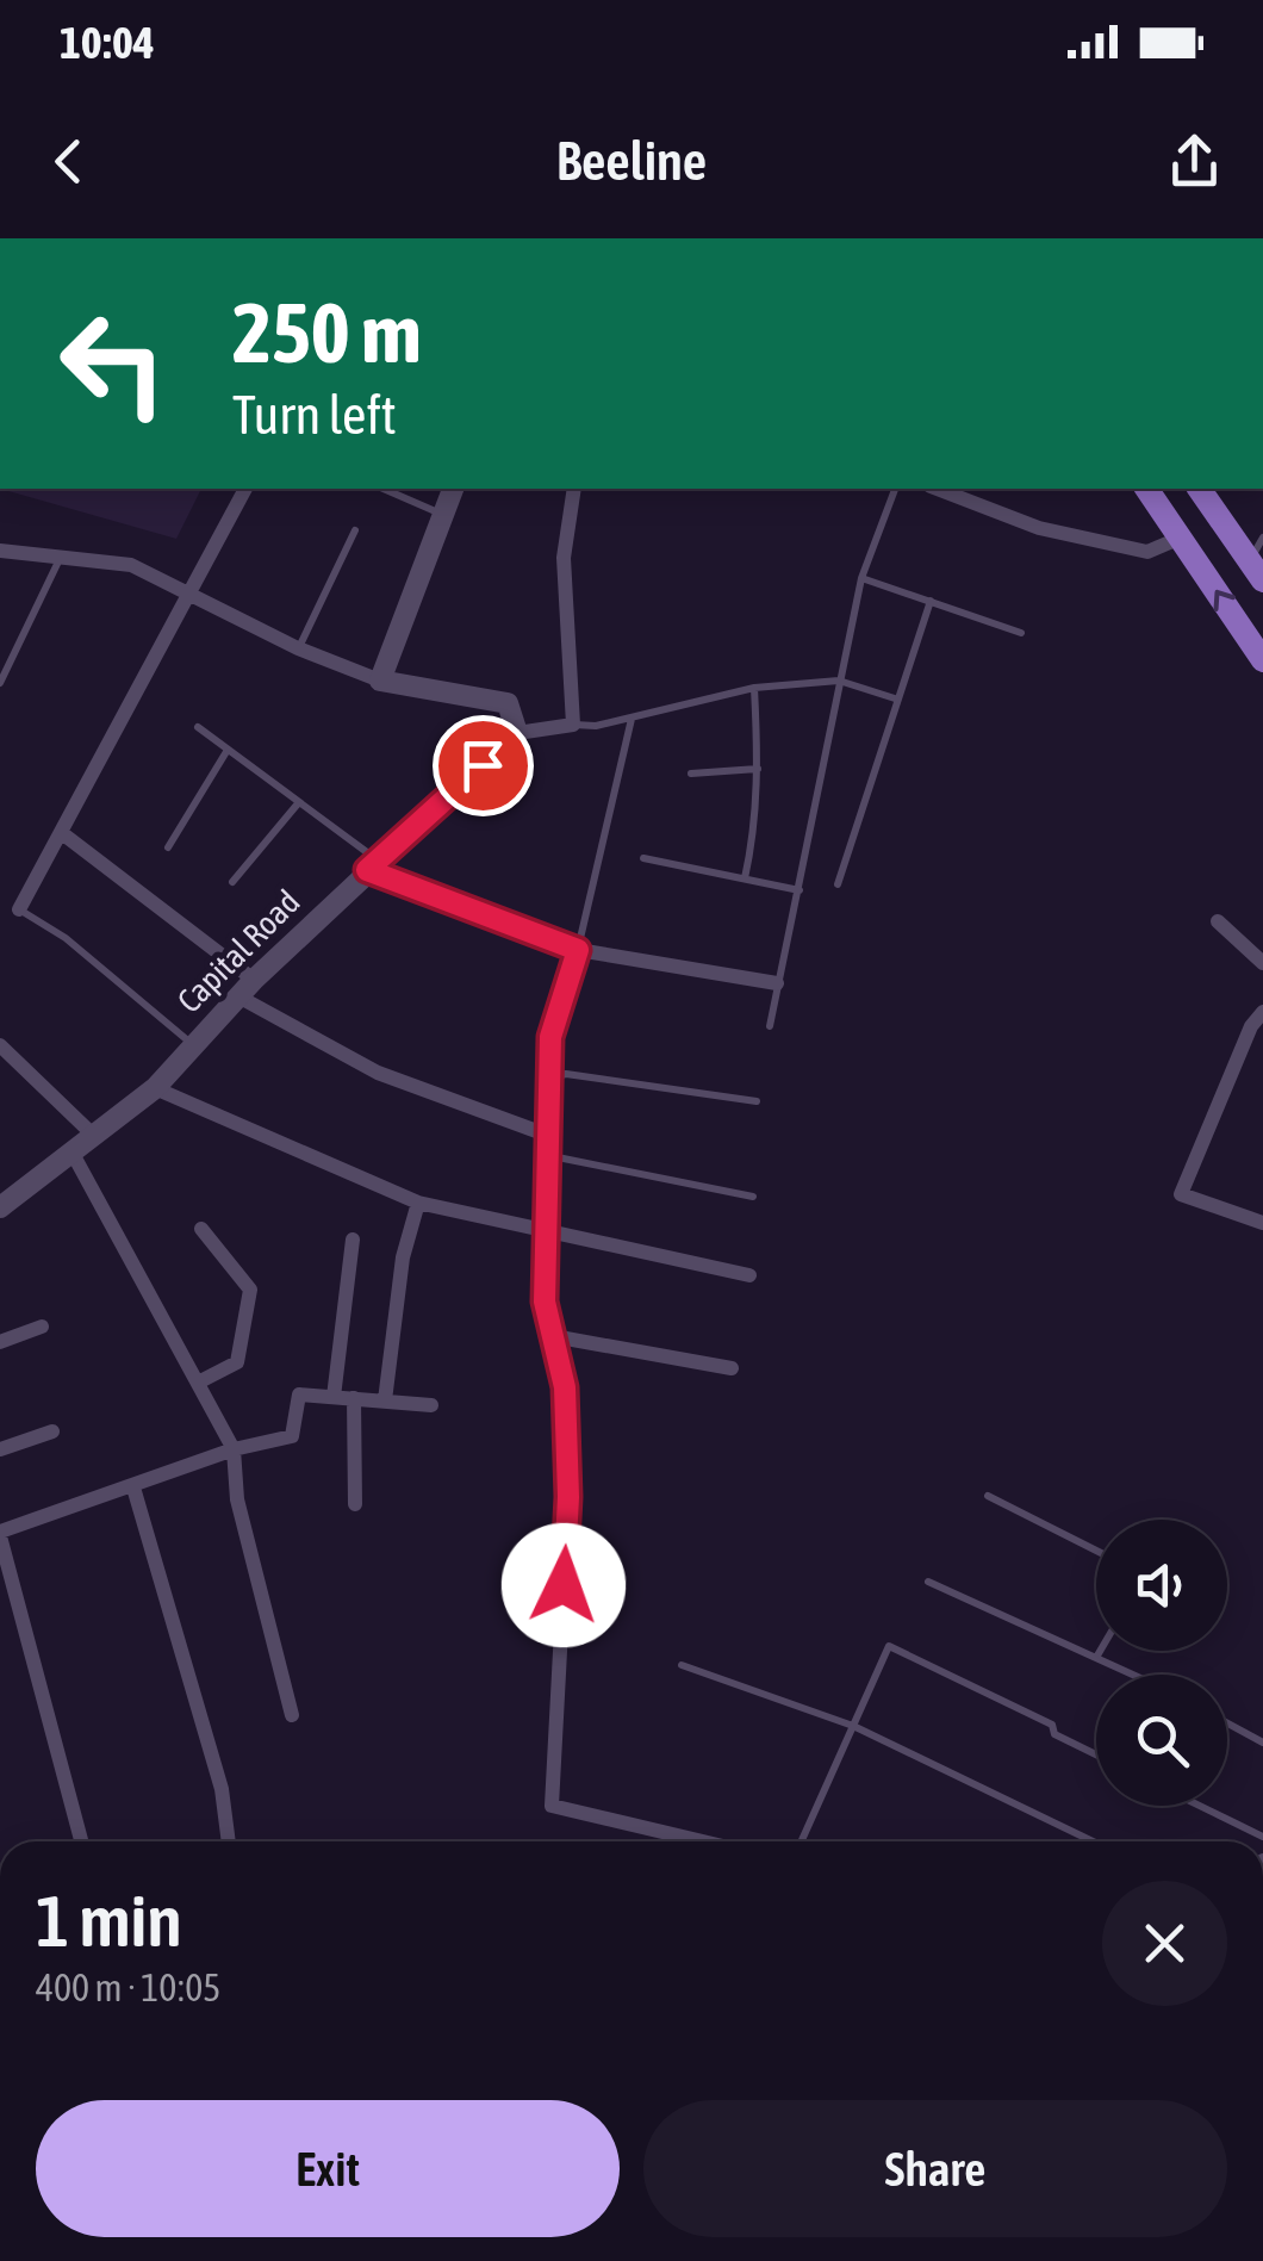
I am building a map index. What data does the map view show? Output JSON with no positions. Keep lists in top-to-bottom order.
{
  "streets": {
    "street": ["Capital Road"]
  },
  "page": {
    "status": "10:04",
    "header": "Beeline",
    "turn": ["250 m", "Turn left"],
    "heading": ["1 min", "400 m · 10:05"],
    "buttons": ["Exit", "Share"]
  }
}
